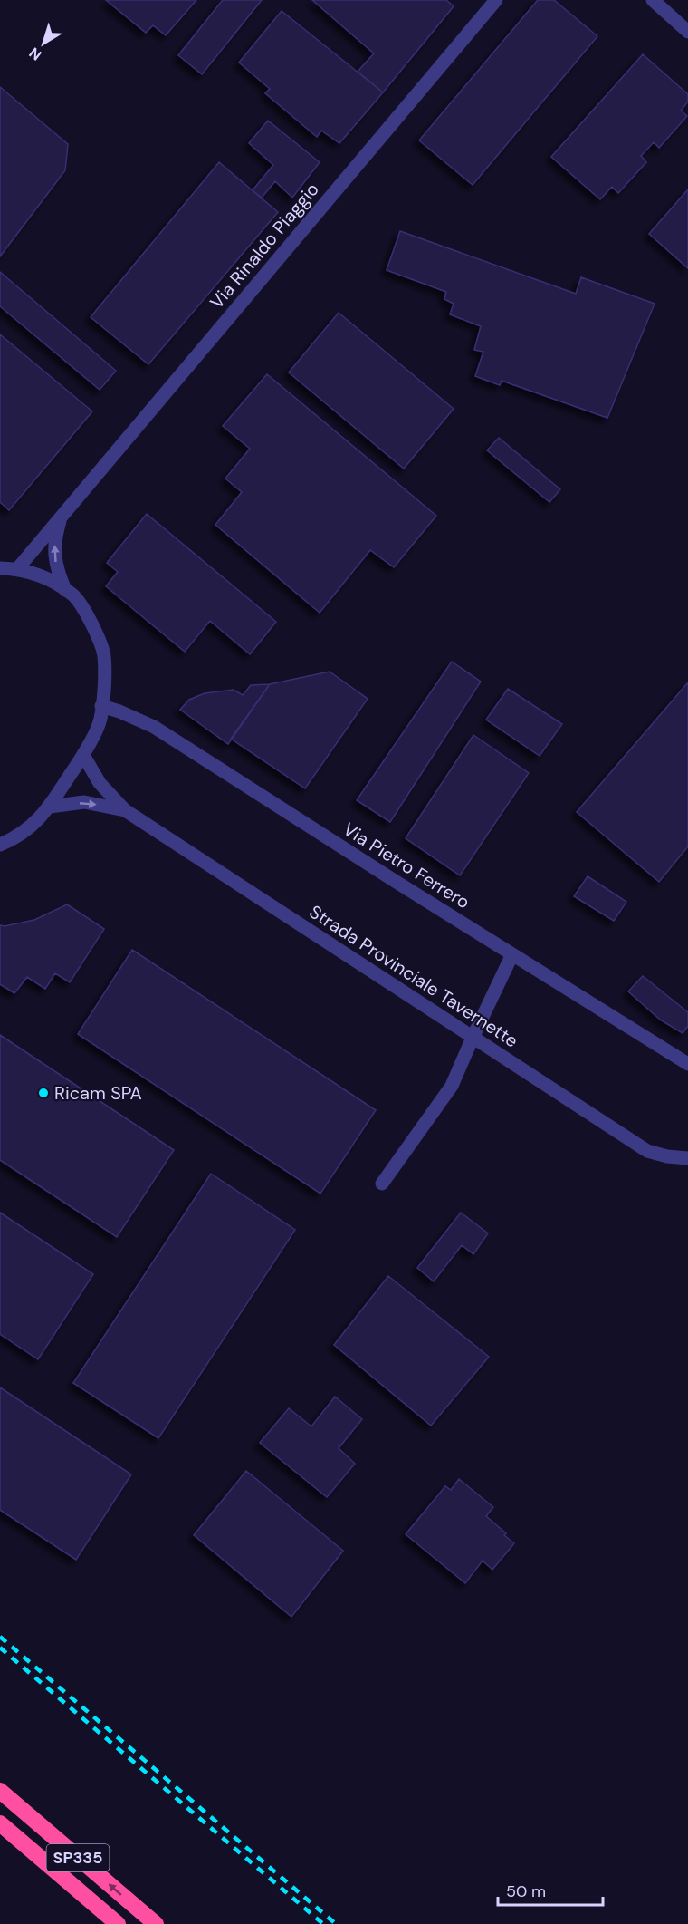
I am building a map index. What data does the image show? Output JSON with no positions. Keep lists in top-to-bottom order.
{
  "streets": {
    "highway": ["SP335"],
    "street": ["Via Rinaldo Piaggio", "Via Pietro Ferrero", "Strada Provinciale Tavernette"]
  },
  "places": ["Ricam SPA"],
  "scale_bar": "50 m",
  "north": "bottom left"
}
